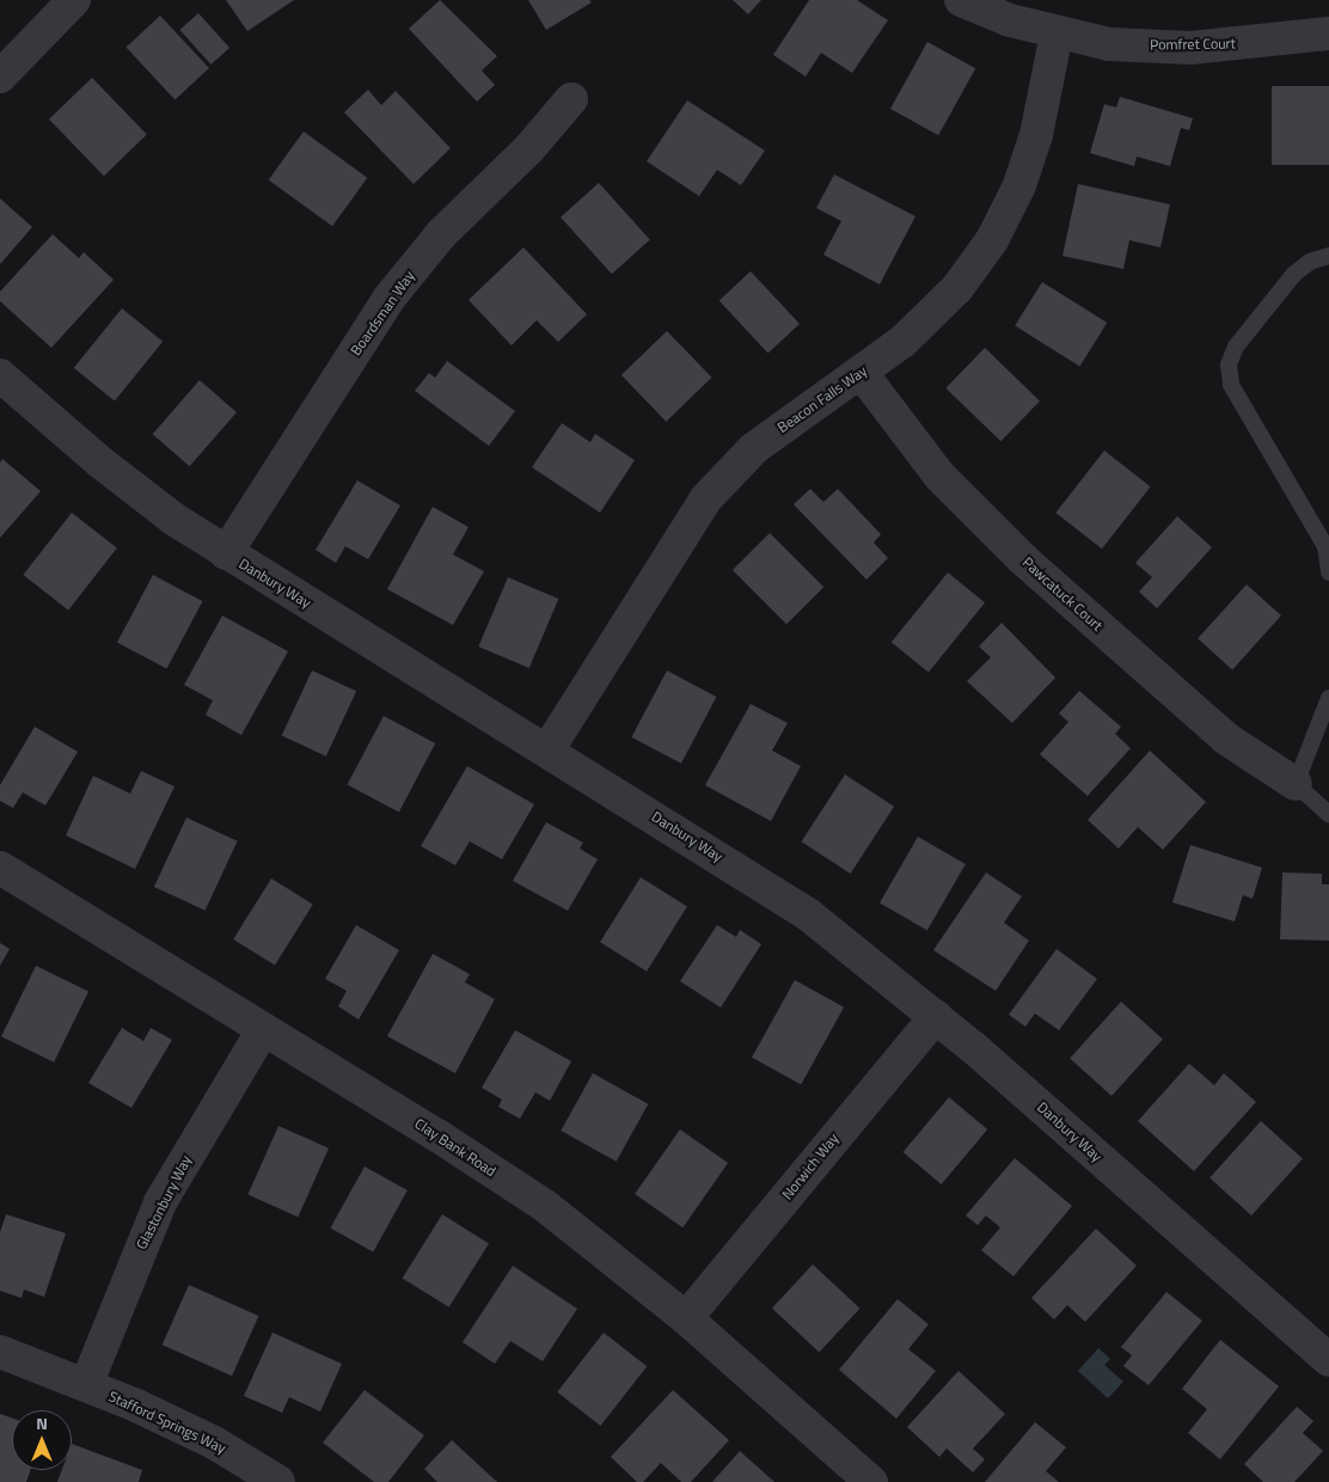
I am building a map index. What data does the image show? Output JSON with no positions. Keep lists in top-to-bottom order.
{
  "streets": {
    "street": [
      "Pomfret Court",
      "Boardsman Way",
      "Beacon Falls Way",
      "Danbury Way",
      "Pawcatuck Court",
      "Clay Bank Road",
      "Norwich Way",
      "Glastonbury Way",
      "Stafford Springs Way"
    ]
  },
  "crossings": [
    ["Pomfret Court", "Beacon Falls Way"],
    ["Boardsman Way", "Danbury Way"],
    ["Beacon Falls Way", "Danbury Way"],
    ["Beacon Falls Way", "Pawcatuck Court"],
    ["Danbury Way", "Norwich Way"],
    ["Clay Bank Road", "Norwich Way"],
    ["Clay Bank Road", "Glastonbury Way"],
    ["Glastonbury Way", "Stafford Springs Way"]
  ],
  "north": "top"
}
